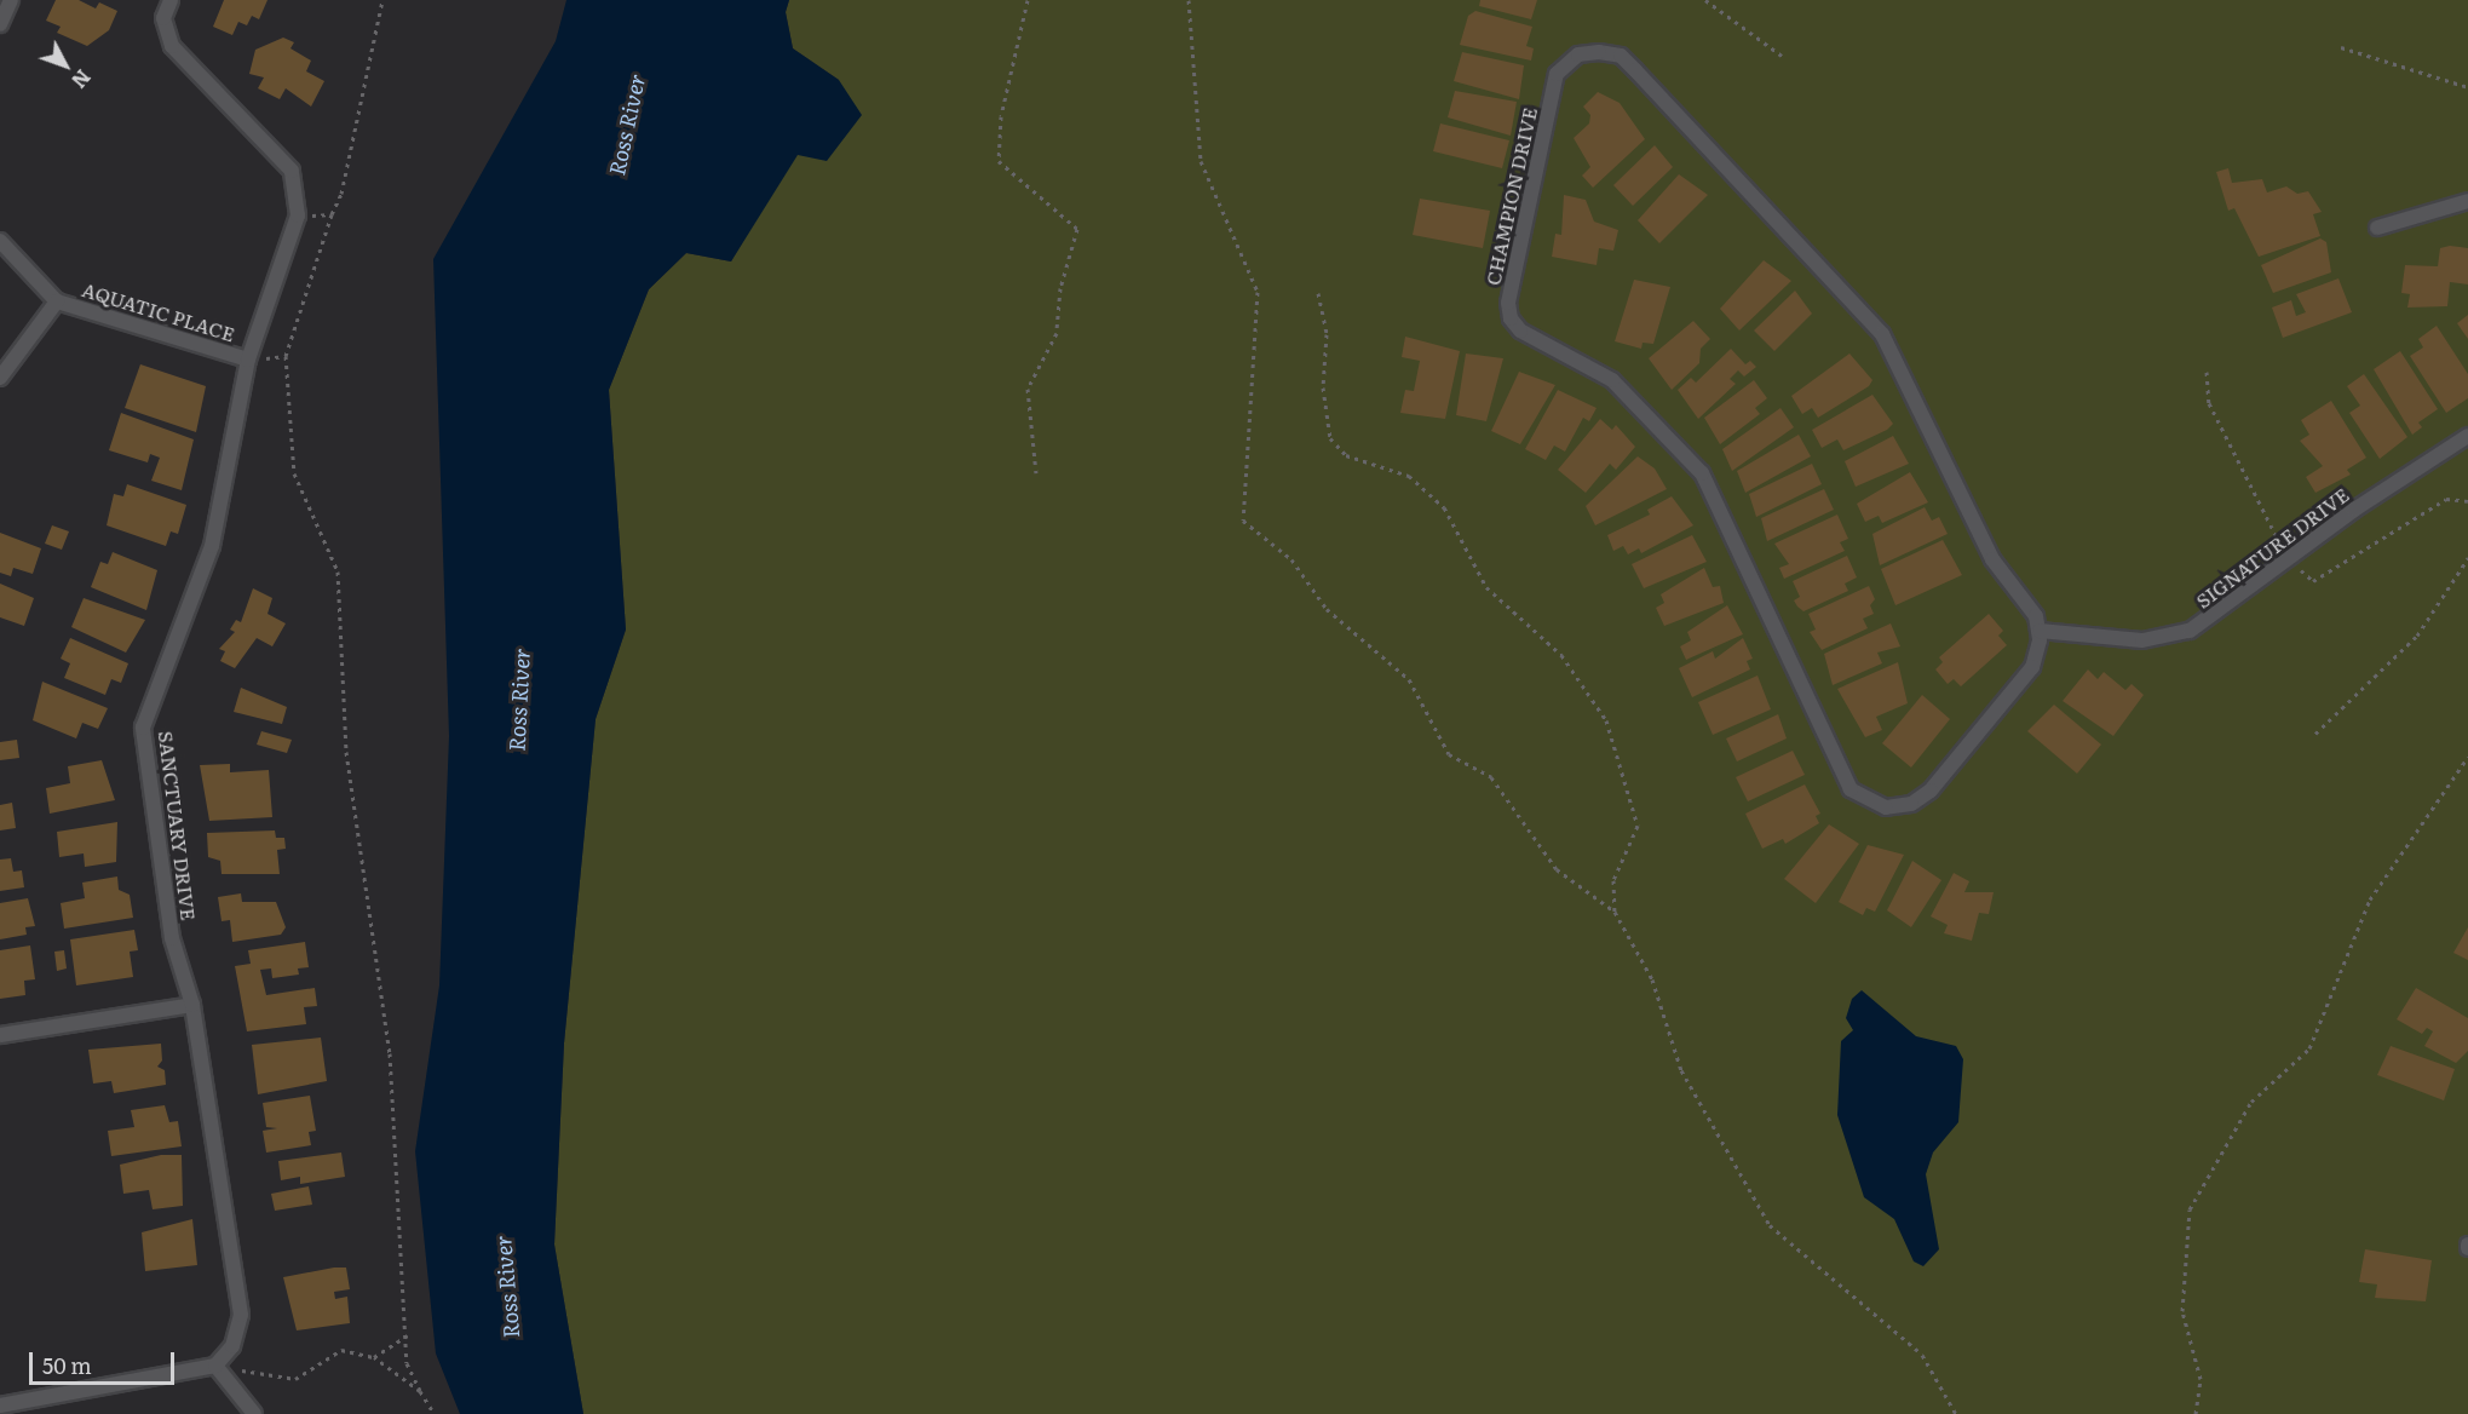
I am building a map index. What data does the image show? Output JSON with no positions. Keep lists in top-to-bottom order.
{
  "streets": {
    "street": [
      "CHAMPION DRIVE",
      "AQUATIC PLACE",
      "SIGNATURE DRIVE",
      "SANCTUARY DRIVE"
    ]
  },
  "crossings": [
    ["CHAMPION DRIVE", "SIGNATURE DRIVE"],
    ["AQUATIC PLACE", "SANCTUARY DRIVE"]
  ],
  "water": ["Ross River"],
  "scale_bar": "50 m",
  "north": "bottom right"
}
